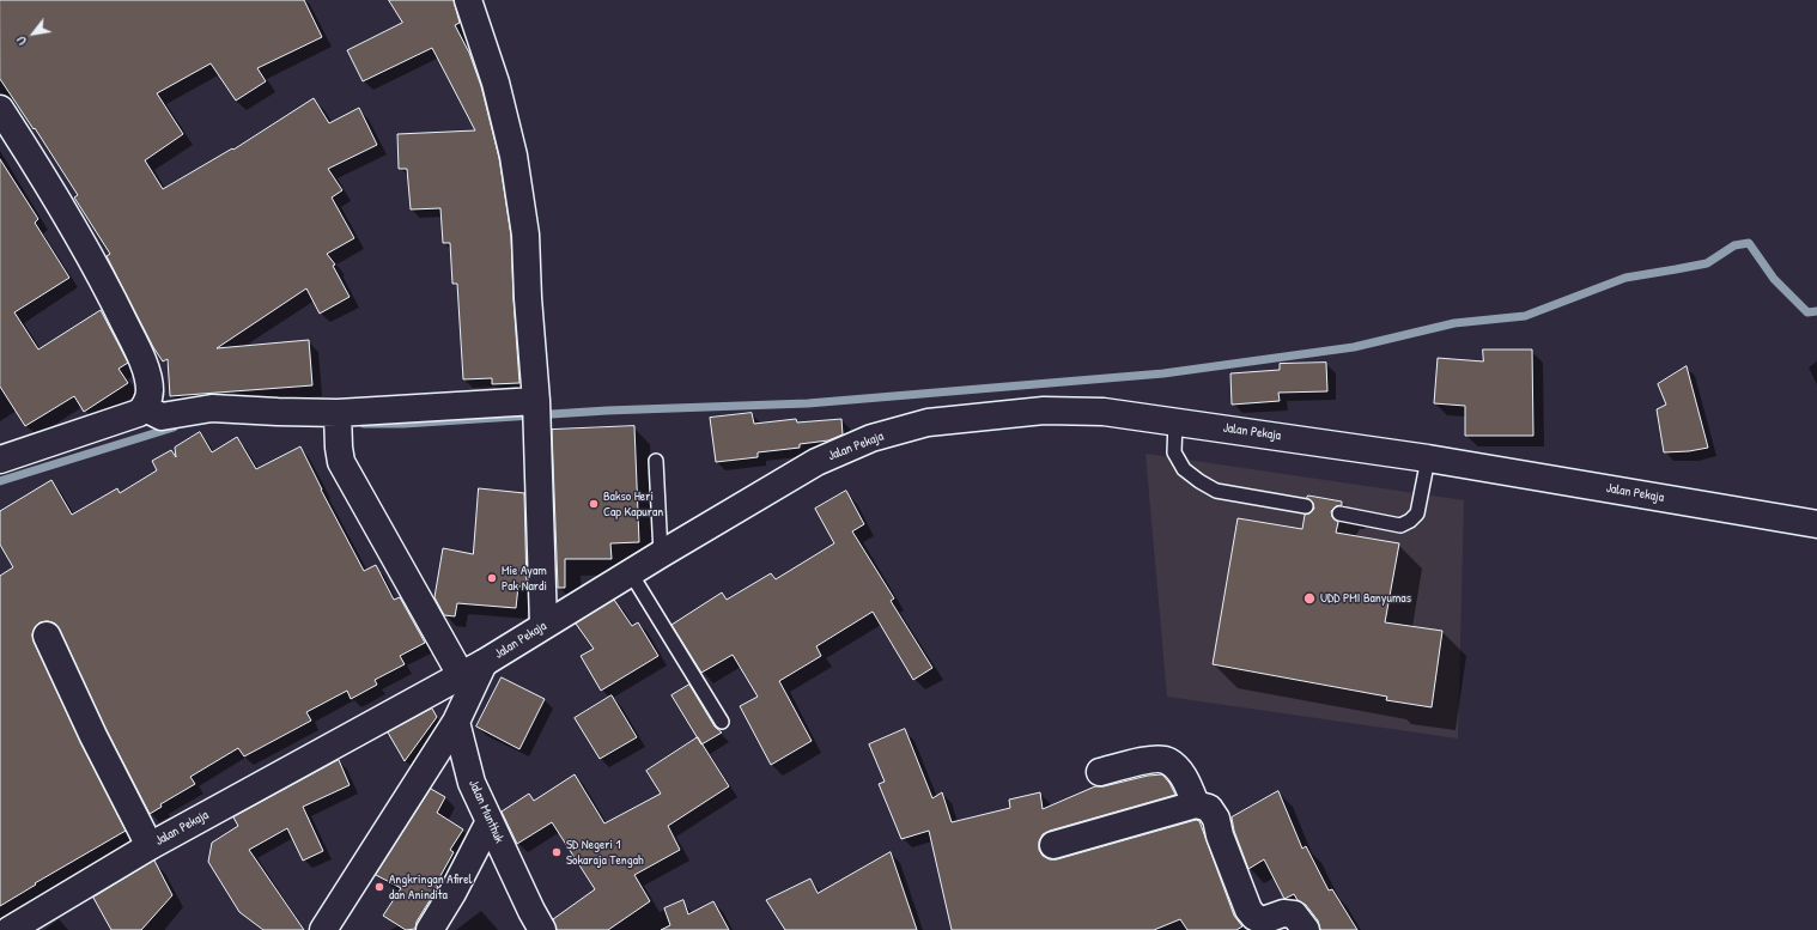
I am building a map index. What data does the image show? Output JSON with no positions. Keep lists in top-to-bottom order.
{
  "streets": {
    "street": ["Jalan Pekaja", "Jalan Munthuk"]
  },
  "places": [
    "Bakso Heri Cap Kapuran",
    "Mie Ayam Pak Nardi",
    "UDD PMI Banyumas",
    "SD Negeri 1 Sokaraja Tengah",
    "Angkringan Afirel dan Anindita"
  ],
  "north": "bottom left"
}
